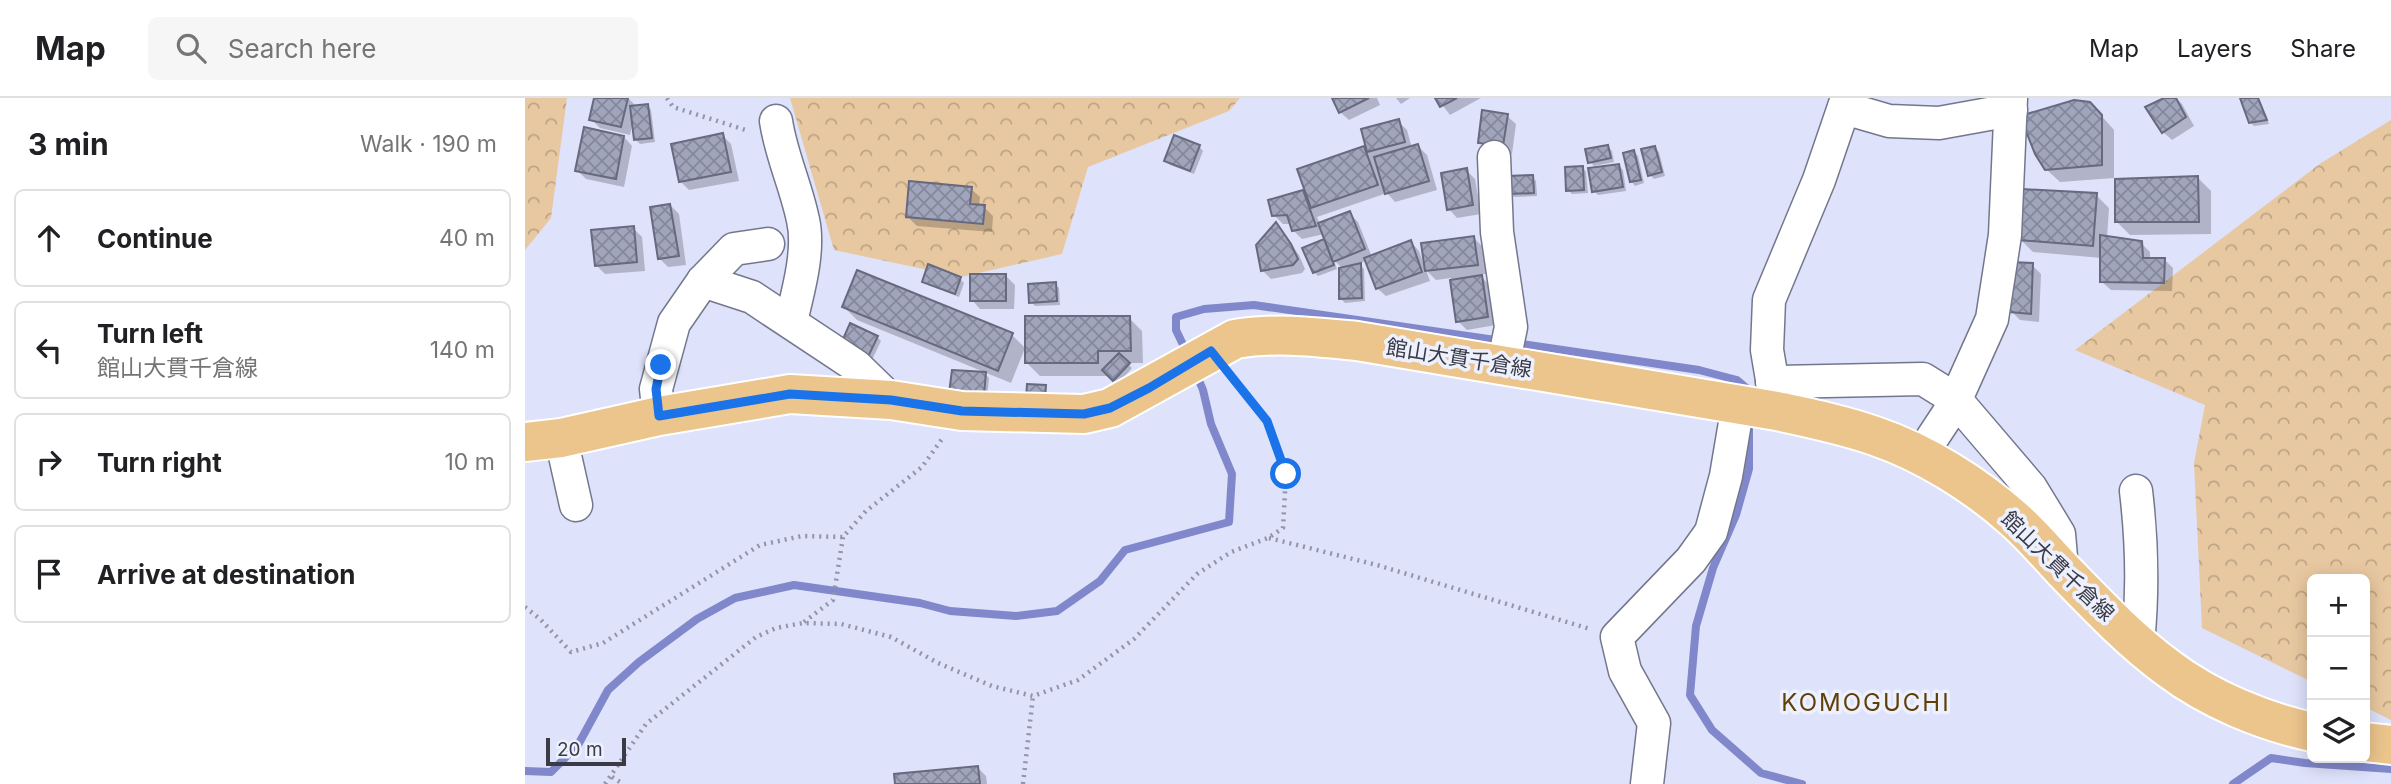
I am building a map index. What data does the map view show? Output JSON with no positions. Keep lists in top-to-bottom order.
{
  "streets": {
    "main road": ["館山大貫千倉線"]
  },
  "districts": ["KOMOGUCHI"],
  "scale_bar": "20 m",
  "page": {
    "header": "Map",
    "search": "Search here",
    "nav": ["Map", "Layers", "Share"],
    "heading": ["3 min", "Walk · 190 m"],
    "list": [
      ["Continue", "40 m"],
      ["Turn left", "館山大貫千倉線", "140 m"],
      ["Turn right", "10 m"],
      "Arrive at destination"
    ],
    "map_buttons": ["+", "−"],
    "scale": "20 m"
  }
}
